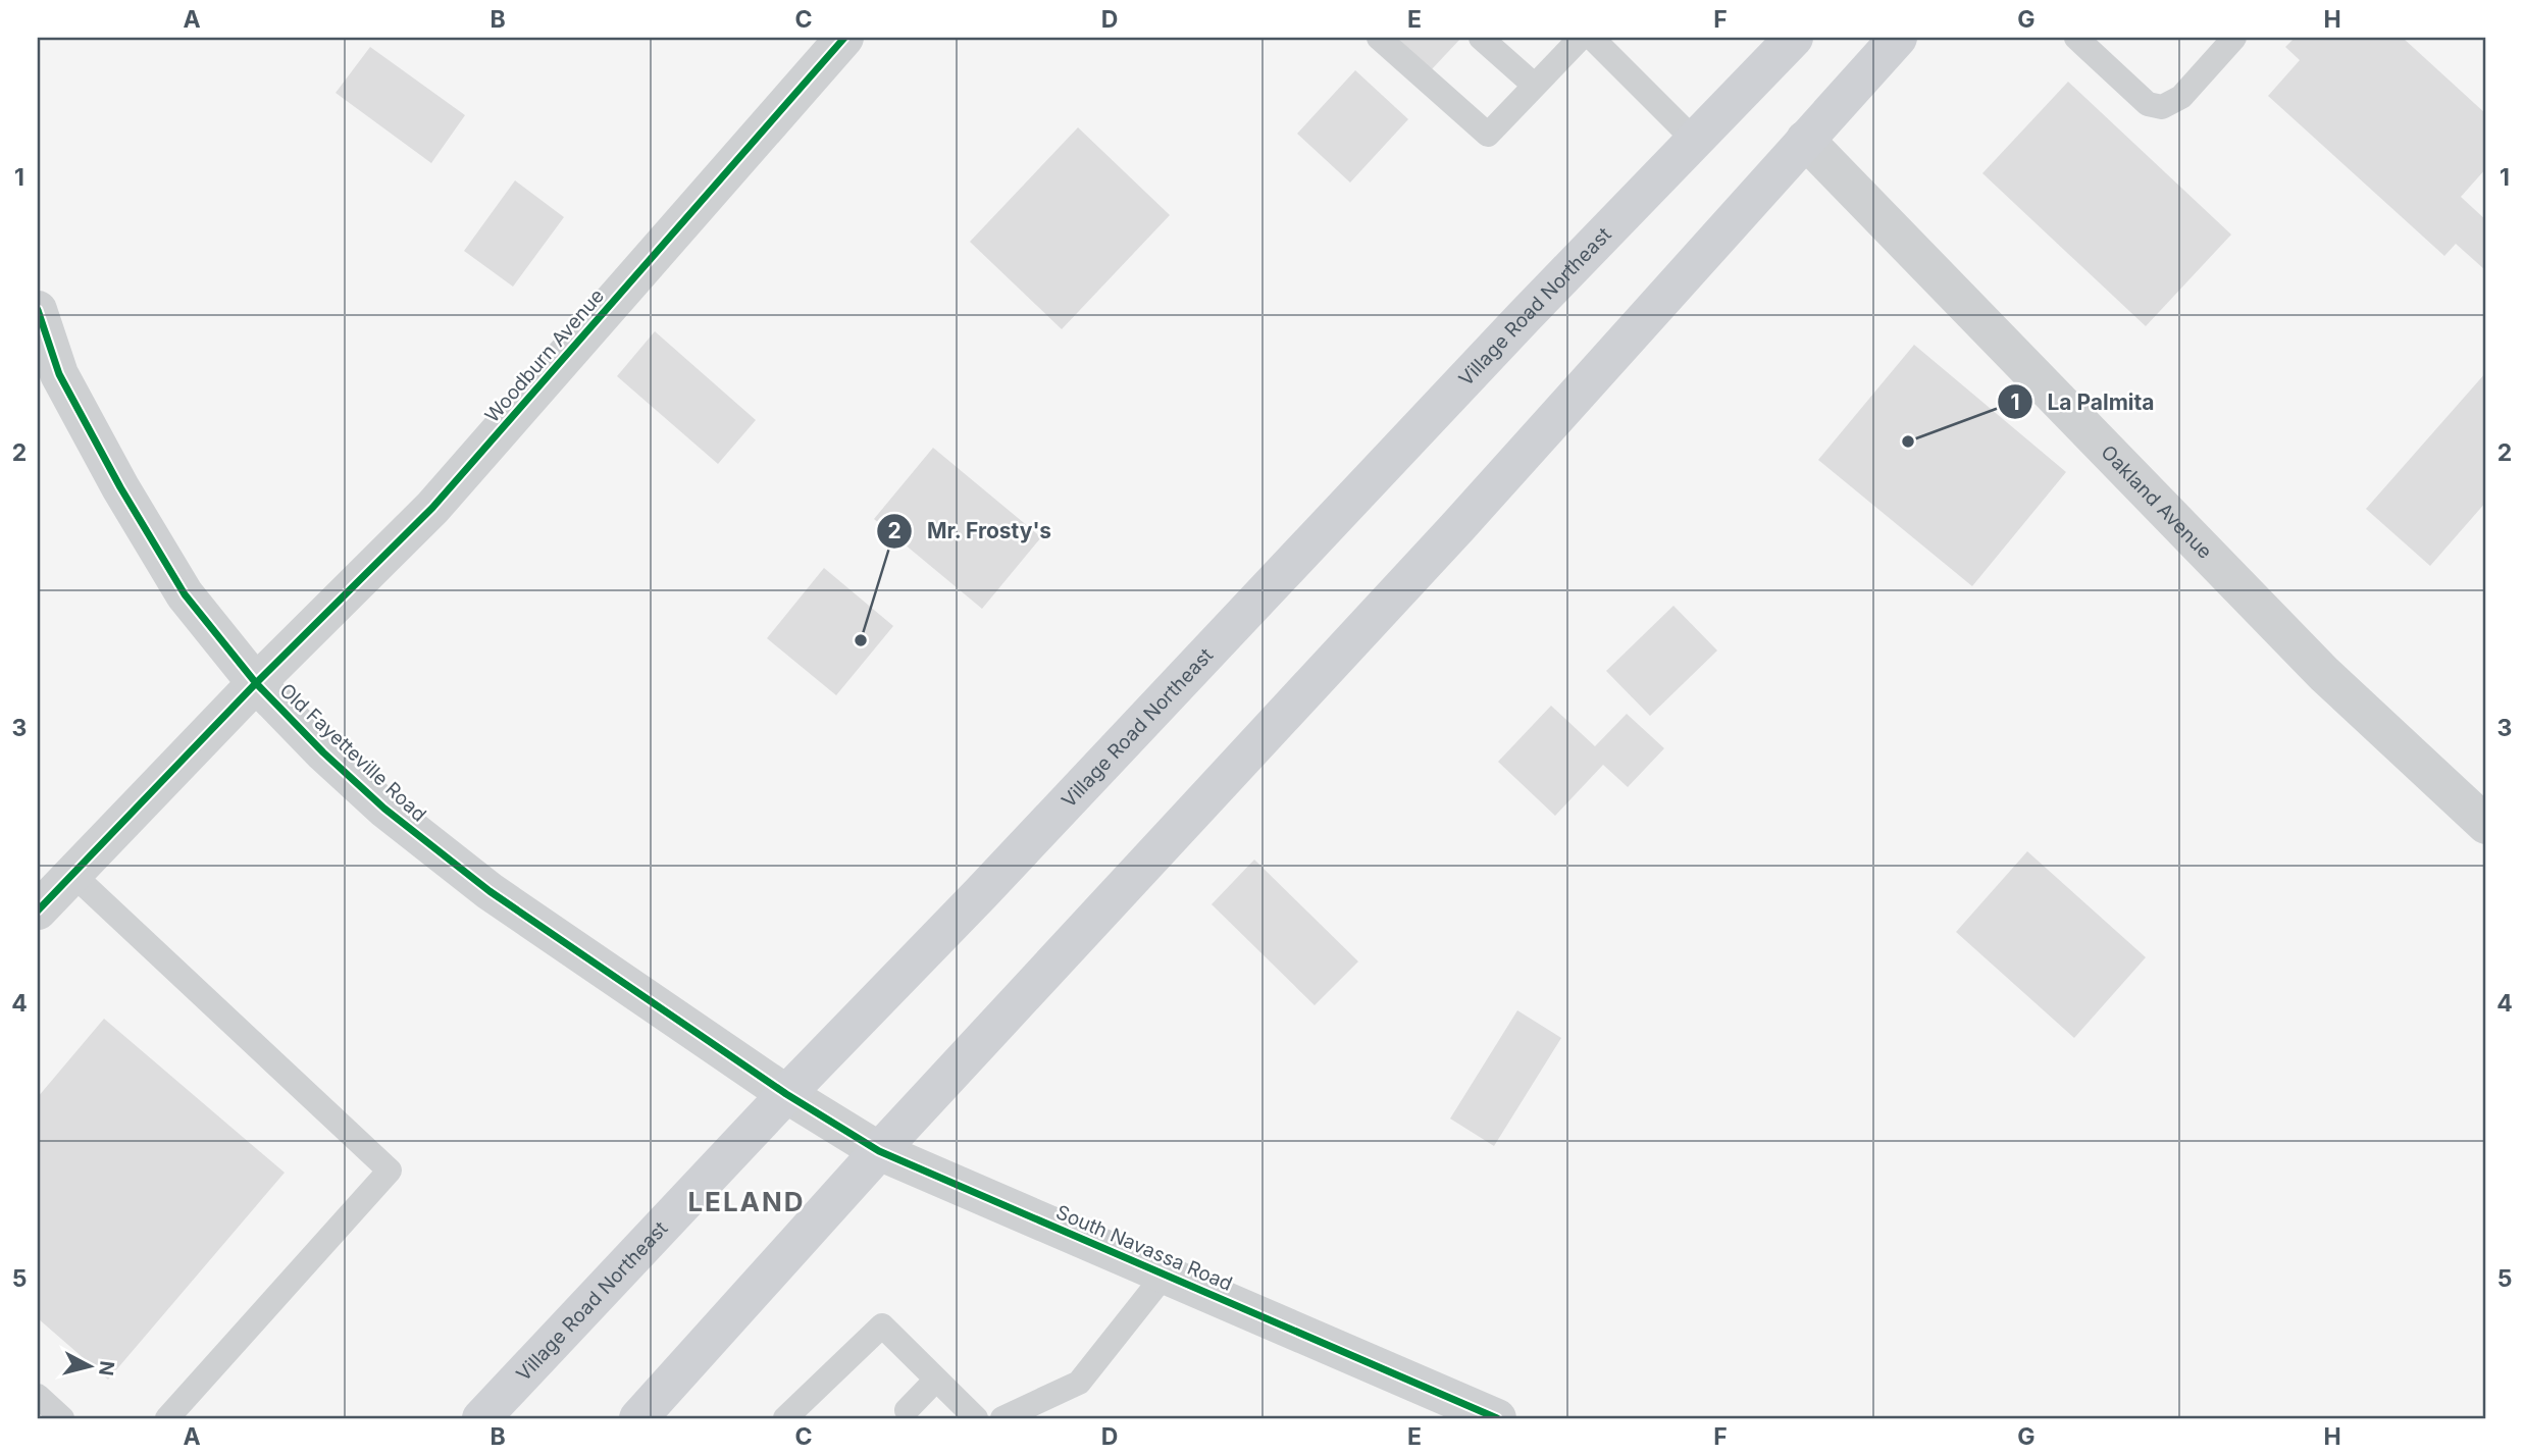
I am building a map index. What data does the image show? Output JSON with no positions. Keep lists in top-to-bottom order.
{
  "streets": {
    "main road": ["Village Road Northeast"],
    "street": [
      "Woodburn Avenue",
      "Oakland Avenue",
      "Old Fayetteville Road",
      "South Navassa Road"
    ]
  },
  "crossings": [
    ["Village Road Northeast", "Old Fayetteville Road"],
    ["Village Road Northeast", "South Navassa Road"],
    ["Woodburn Avenue", "Old Fayetteville Road"],
    ["Old Fayetteville Road", "South Navassa Road"]
  ],
  "districts": ["LELAND"],
  "places": ["La Palmita", "Mr. Frosty's"],
  "north": "right",
  "grid": {
    "columns": [
      "A",
      "B",
      "C",
      "D",
      "E",
      "F",
      "G",
      "H"
    ],
    "rows": [
      "1",
      "2",
      "3",
      "4",
      "5"
    ]
  }
}
